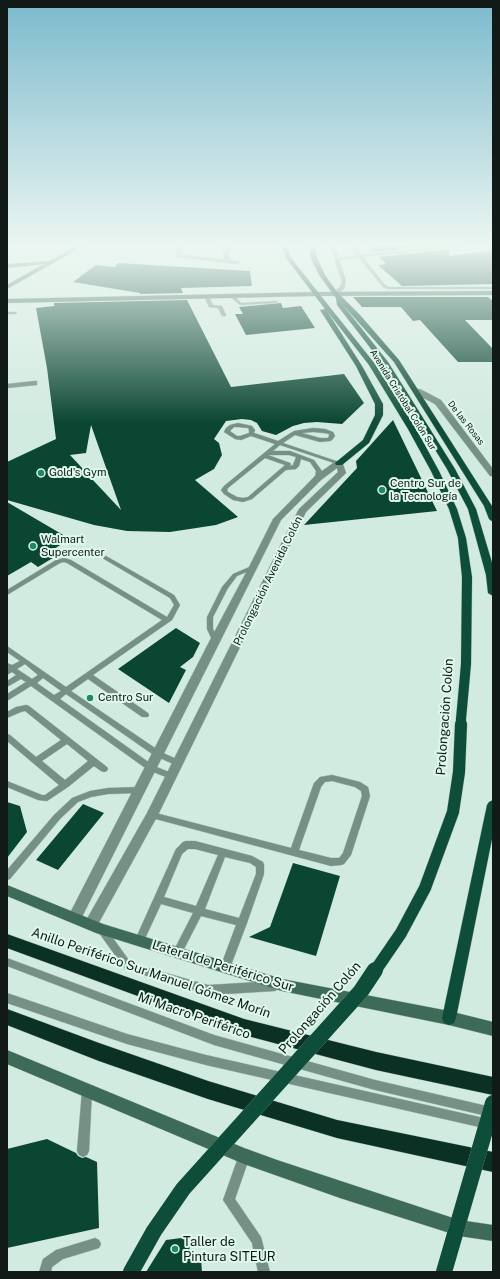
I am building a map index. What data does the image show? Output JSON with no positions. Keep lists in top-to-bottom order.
{
  "streets": {
    "highway": ["Anillo Periférico Sur Manuel Gómez Morín"],
    "main road": ["Avenida Cristóbal Colón Sur", "Prolongación Colón"],
    "street": ["De las Rosas", "Prolongación Avenida Colón", "Lateral de Periférico Sur"],
    "lane": ["Mi Macro Periférico"]
  },
  "crossings": [
    ["Avenida Cristóbal Colón Sur", "De las Rosas"],
    ["Avenida Cristóbal Colón Sur", "Prolongación Colón"],
    ["Prolongación Avenida Colón", "Lateral de Periférico Sur"]
  ],
  "places": [
    "Gold's Gym",
    "Centro Sur de la Tecnología",
    "Walmart Supercenter",
    "Centro Sur",
    "Taller de Pintura SITEUR"
  ]
}
